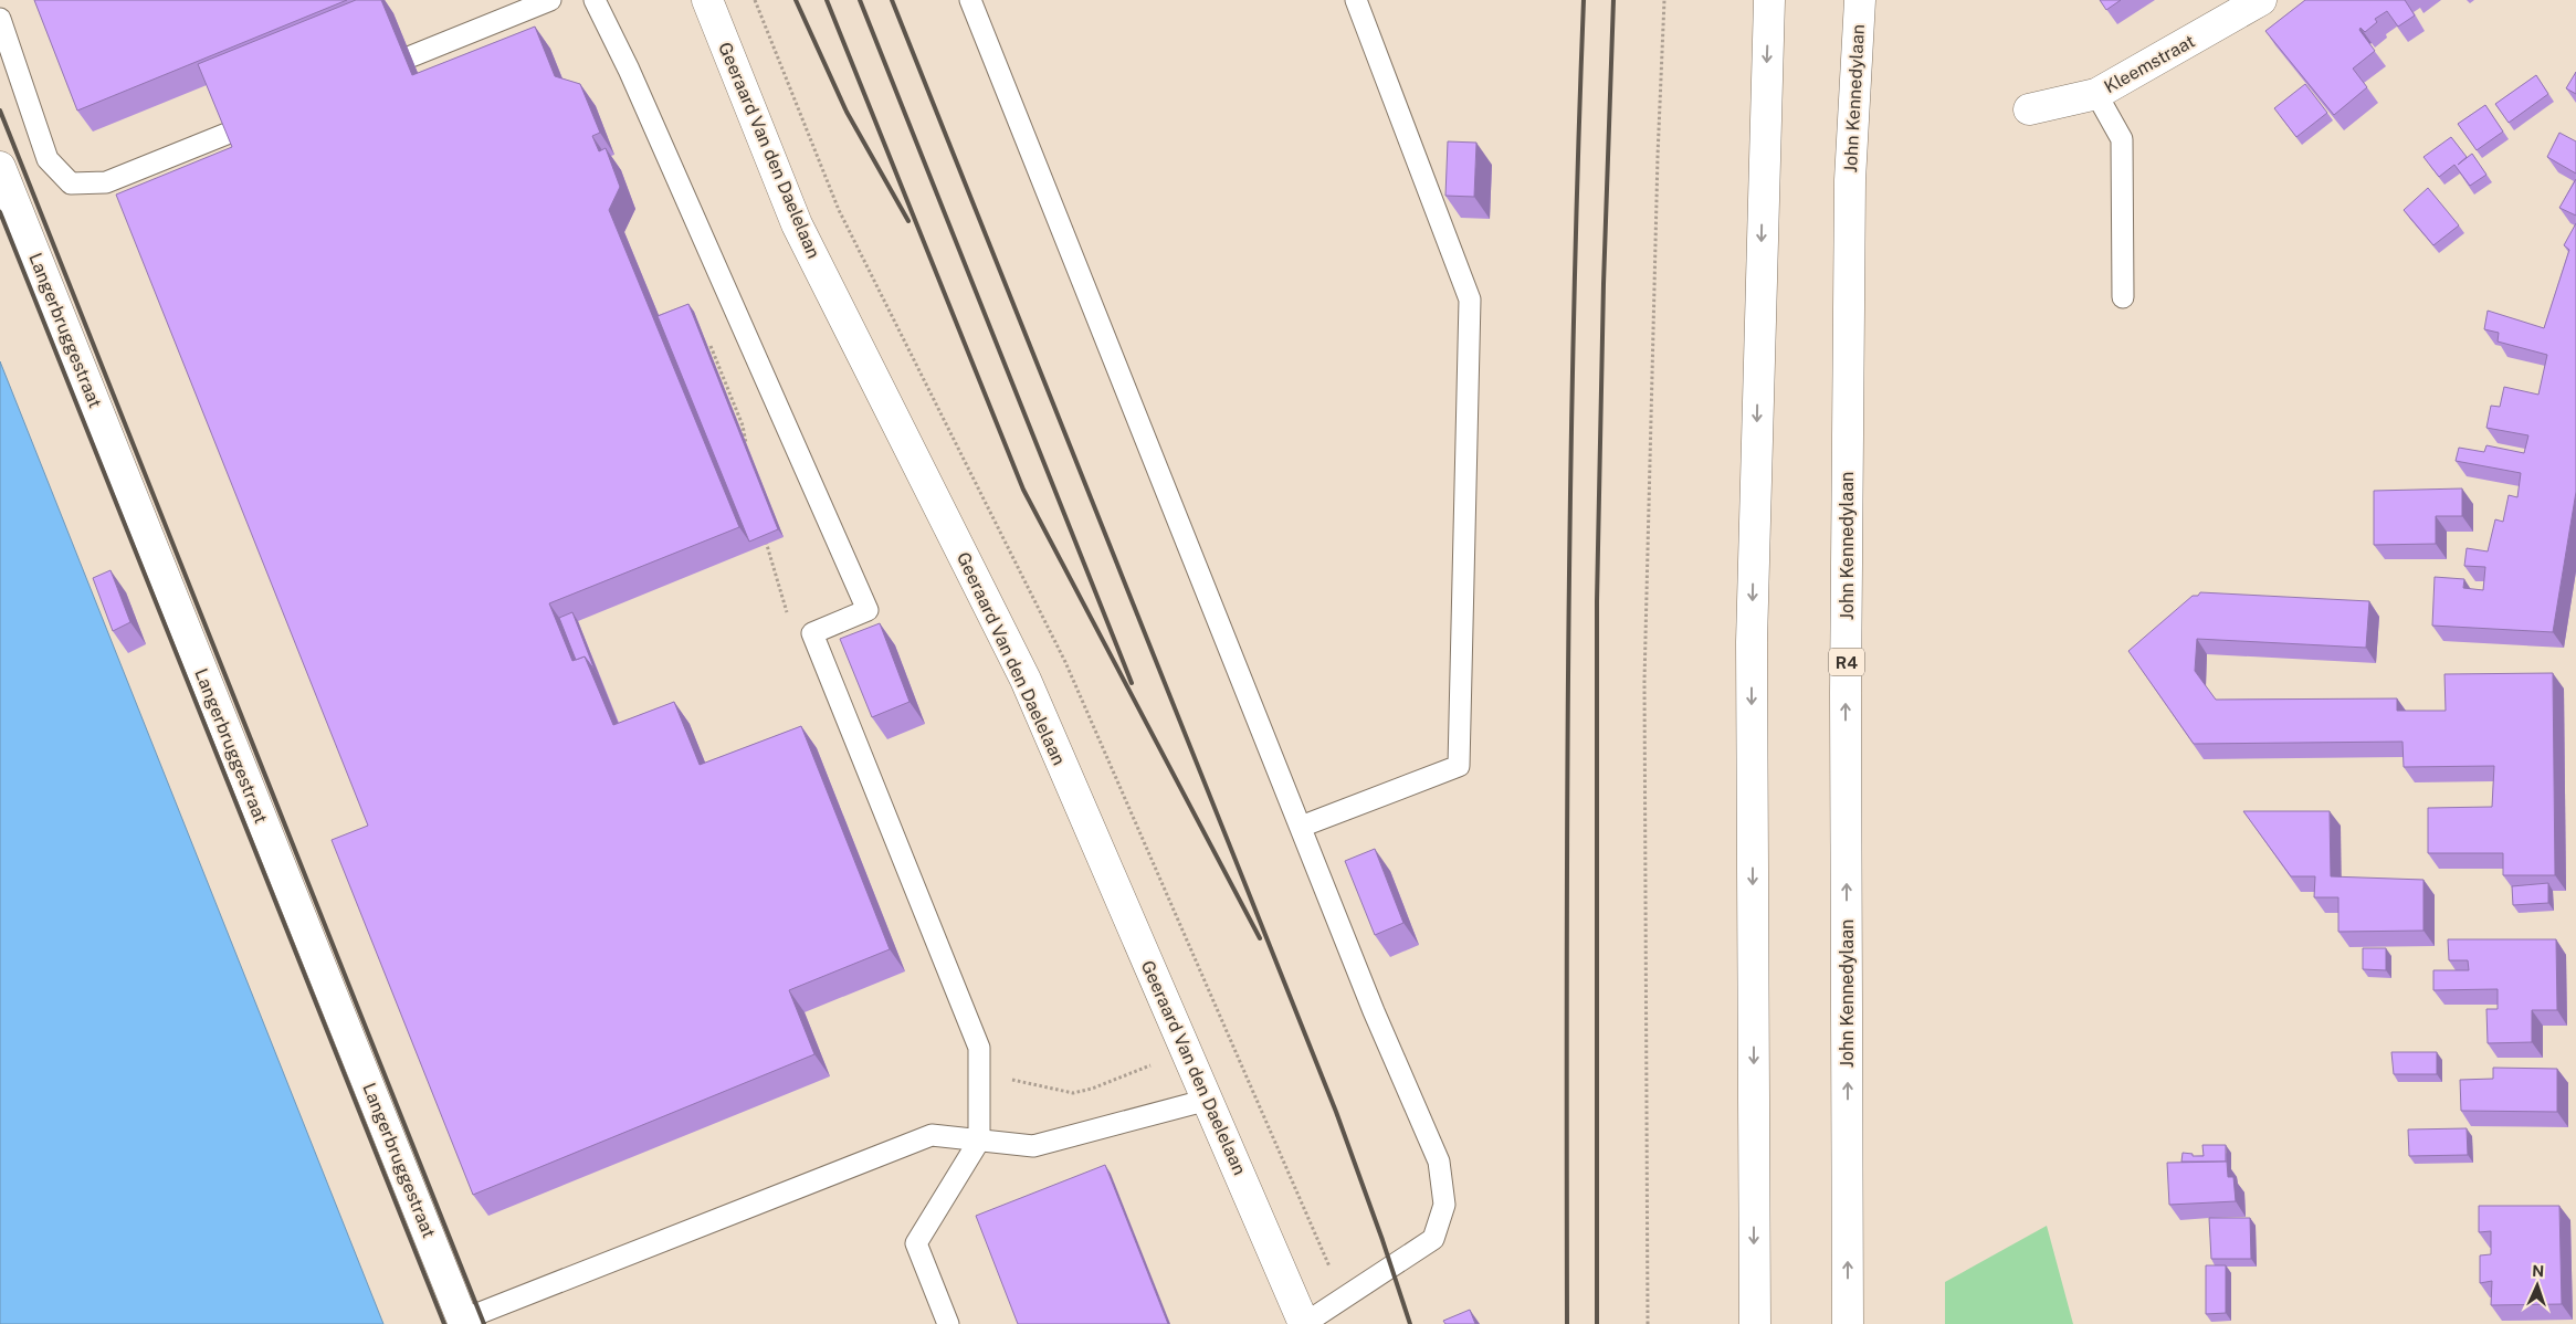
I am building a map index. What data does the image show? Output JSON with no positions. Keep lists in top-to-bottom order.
{
  "streets": {
    "main road": [
      "Kleemstraat",
      "John Kennedylaan",
      "Geeraard Van den Daelelaan",
      "Langerbruggestraat",
      "R4"
    ]
  },
  "north": "top"
}
